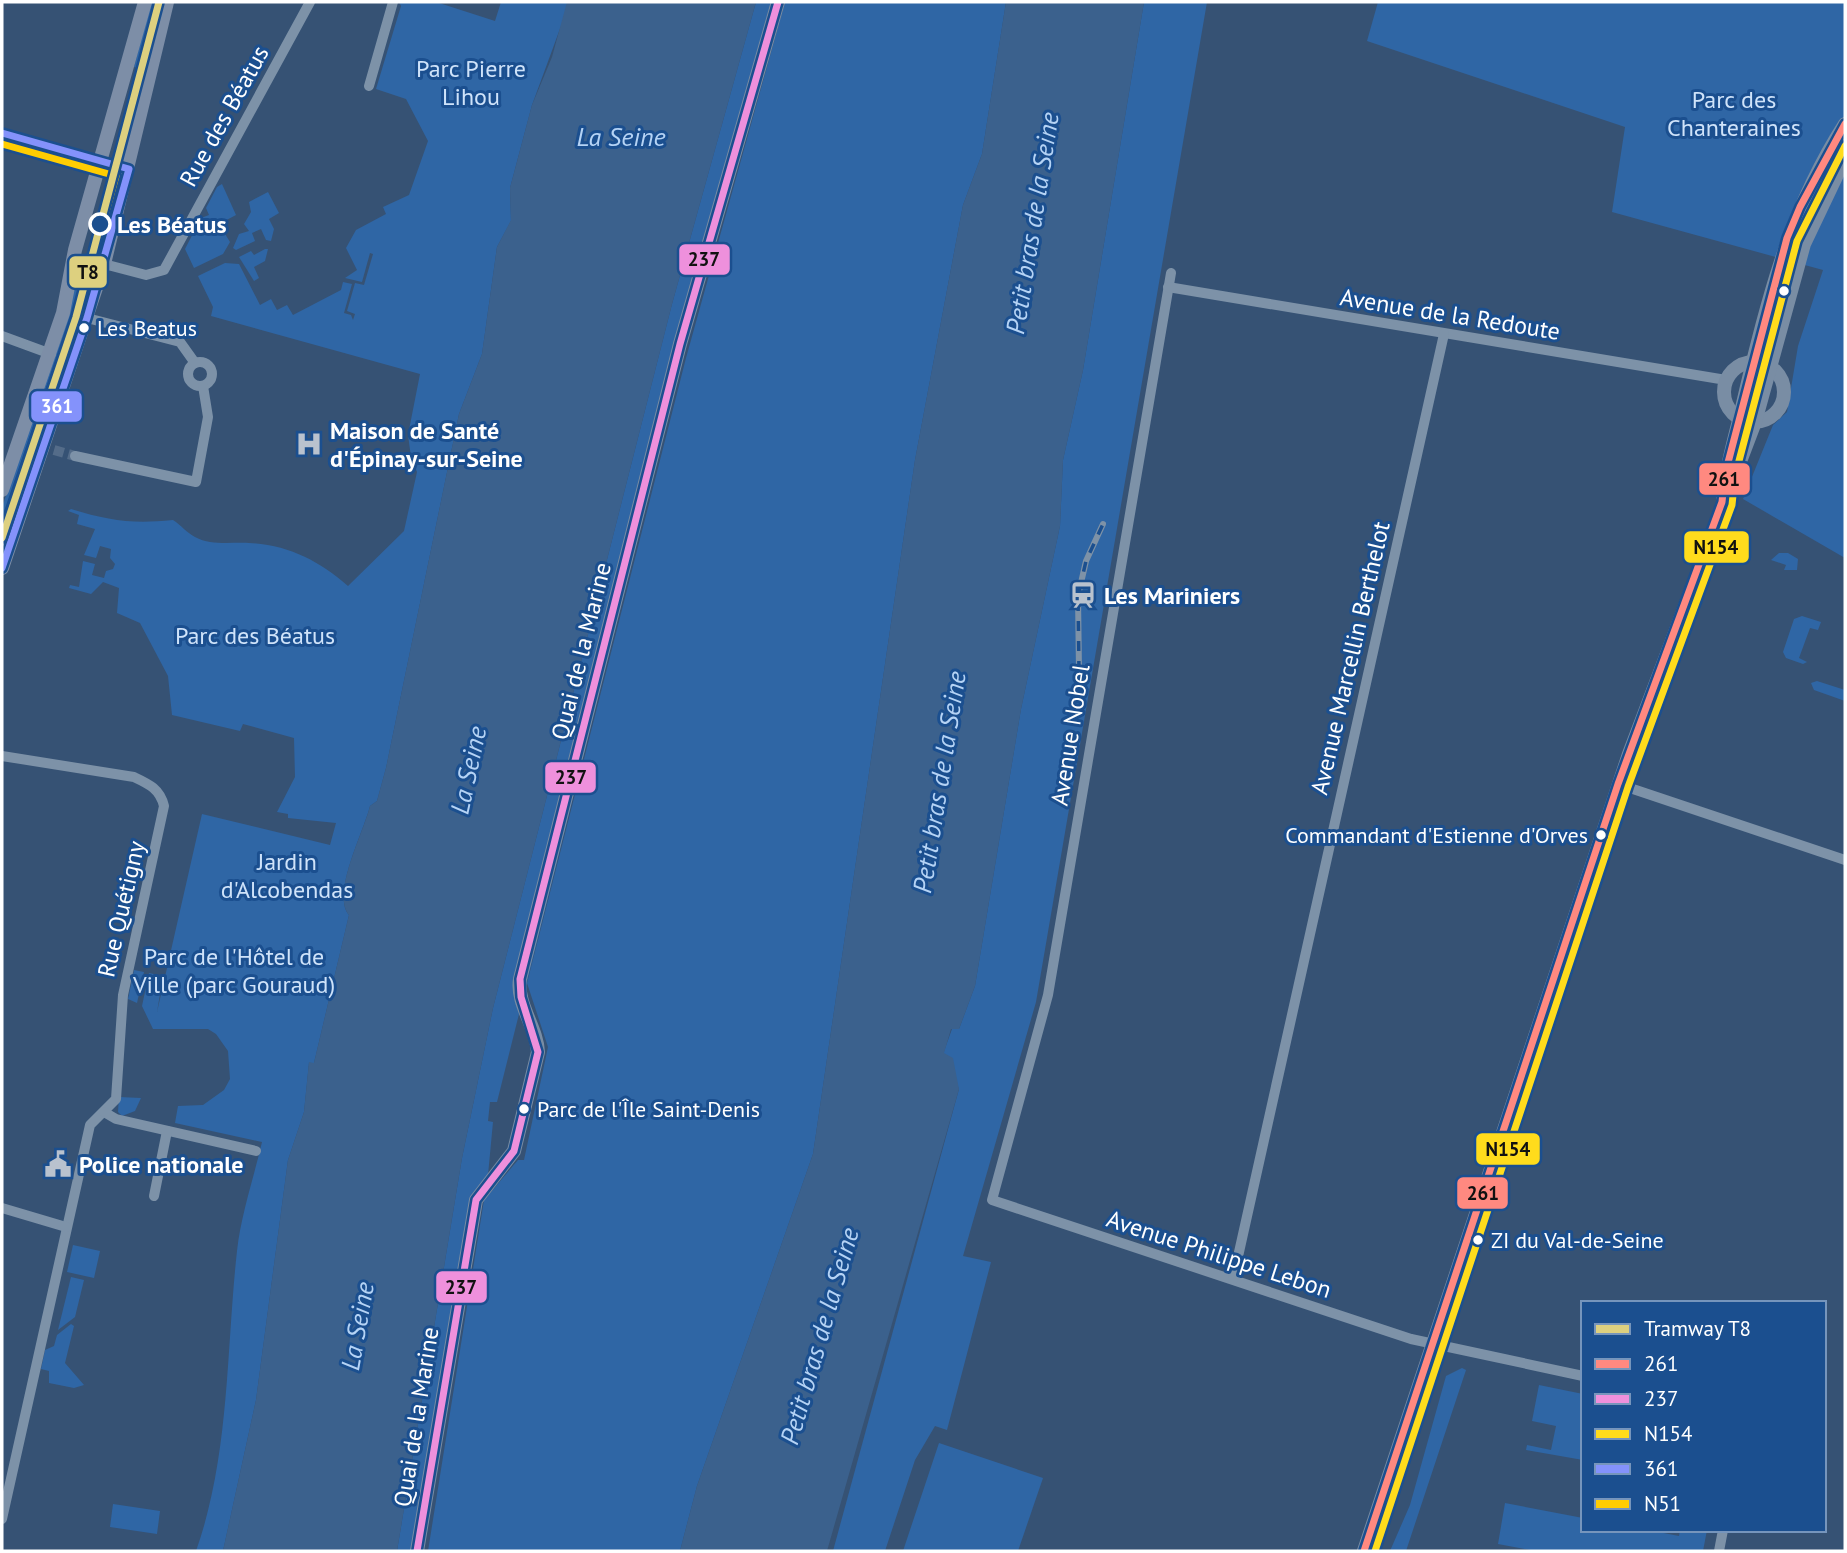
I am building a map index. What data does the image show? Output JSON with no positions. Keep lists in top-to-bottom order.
{
  "streets": {
    "main road": ["Quai de la Marine"],
    "street": [
      "Rue des Béatus",
      "Avenue de la Redoute",
      "Avenue Marcellin Berthelot",
      "Avenue Nobel",
      "Rue Quétigny",
      "Avenue Philippe Lebon"
    ]
  },
  "crossings": [
    ["Avenue de la Redoute", "Avenue Marcellin Berthelot"],
    ["Avenue de la Redoute", "Avenue Nobel"],
    ["Avenue Marcellin Berthelot", "Avenue Philippe Lebon"],
    ["Avenue Nobel", "Avenue Philippe Lebon"]
  ],
  "water": ["La Seine", "Petit bras de la Seine"],
  "parks": [
    "Parc Pierre Lihou",
    "Parc des Chanteraines",
    "Parc des Béatus",
    "Jardin d'Alcobendas",
    "Parc de l'Hôtel de Ville (parc Gouraud)"
  ],
  "places": {
    "other": [
      "Les Béatus",
      "Les Beatus",
      "Commandant d'Estienne d'Orves",
      "Parc de l'Île Saint-Denis",
      "ZI du Val-de-Seine"
    ],
    "hospital": ["Maison de Santé d'Épinay-sur-Seine"],
    "station": ["Les Mariniers"],
    "public building": ["Police nationale"]
  },
  "lines": [
    "tram line T8",
    "transit line 237",
    "transit line 261",
    "transit line 361",
    "transit line N51",
    "transit line N154"
  ],
  "legend": [
    "Tramway T8",
    "261",
    "237",
    "N154",
    "361",
    "N51"
  ]
}
